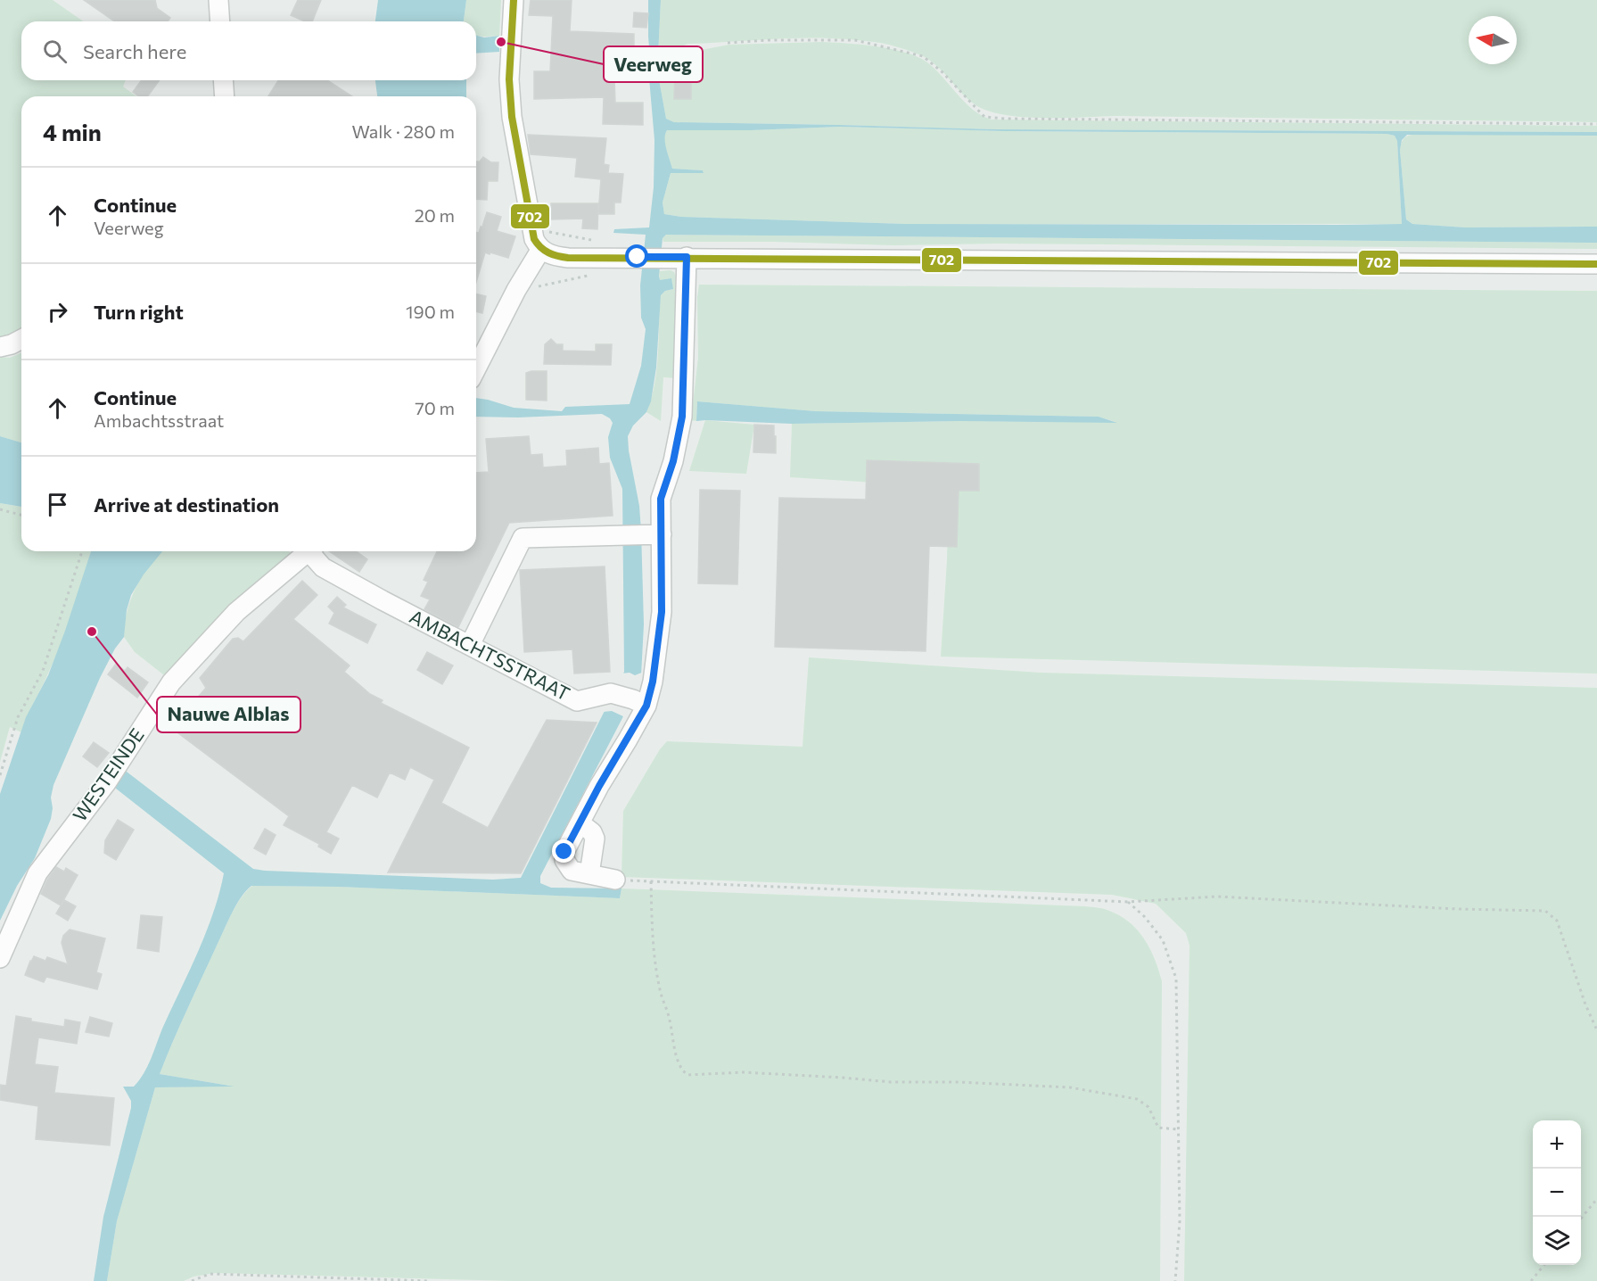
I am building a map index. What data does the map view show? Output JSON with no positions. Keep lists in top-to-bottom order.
{
  "streets": {
    "street": ["AMBACHTSSTRAAT", "WESTEINDE"]
  },
  "places": ["Veerweg", "Nauwe Alblas"],
  "lines": ["transit line 702"],
  "north": "left",
  "page": {
    "search": "Search here",
    "heading": ["4 min", "Walk · 280 m"],
    "list": [
      ["Continue", "Veerweg", "20 m"],
      ["Turn right", "190 m"],
      ["Continue", "Ambachtsstraat", "70 m"],
      "Arrive at destination"
    ],
    "map_buttons": ["+", "−"]
  }
}
